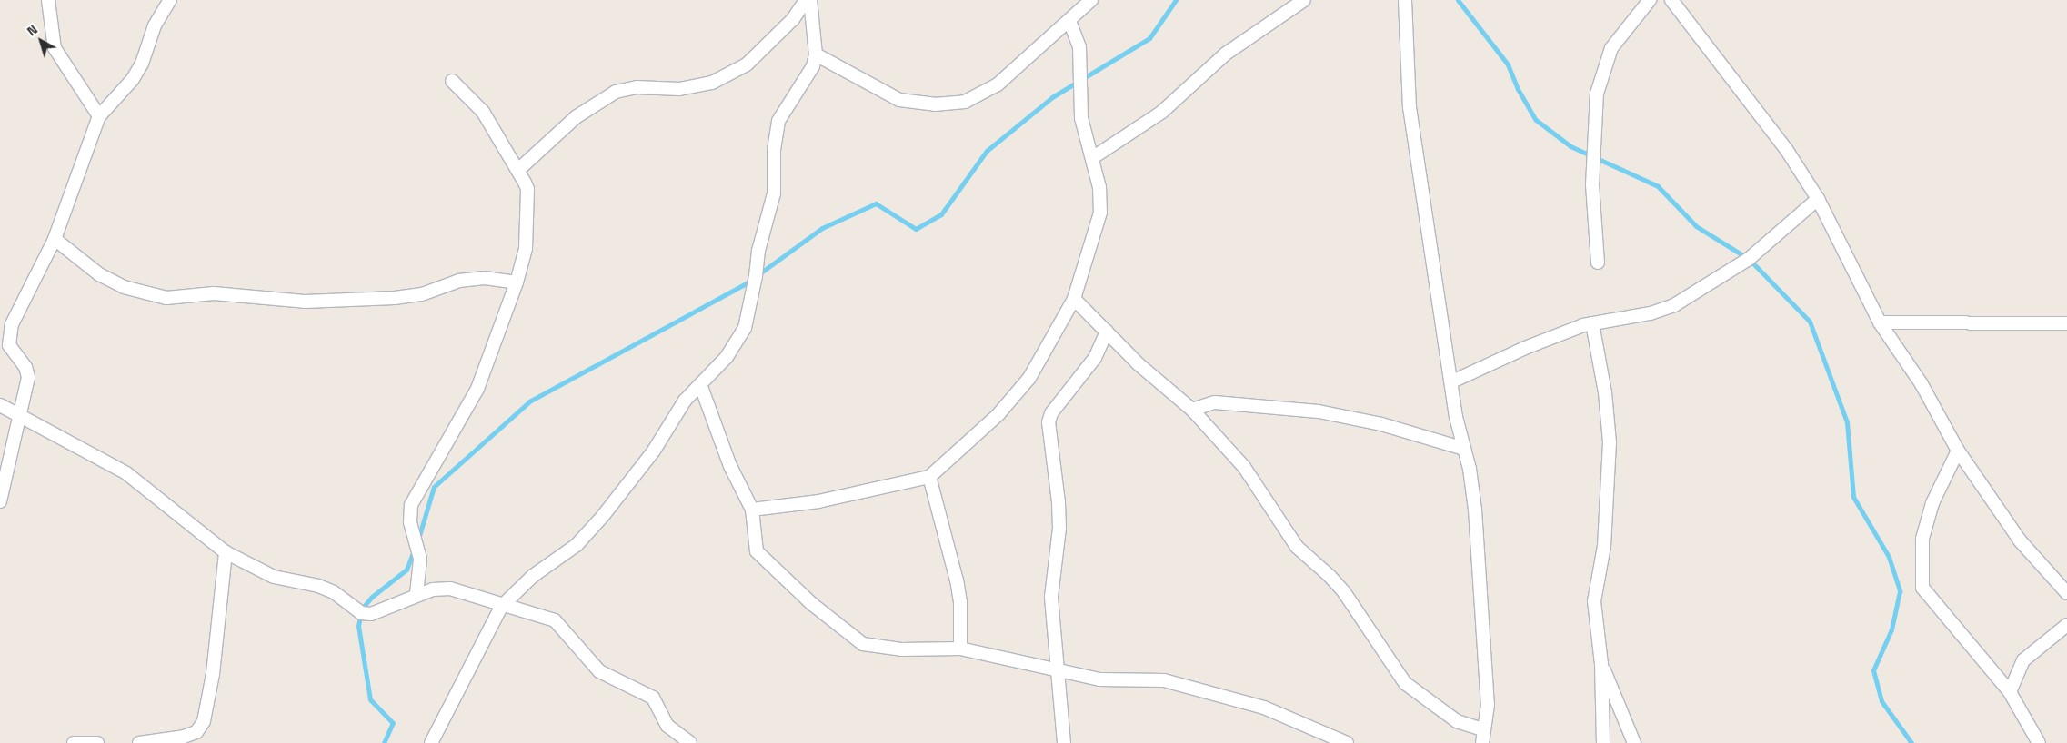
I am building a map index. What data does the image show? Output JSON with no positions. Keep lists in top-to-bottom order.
{
  "north": "top left"
}
